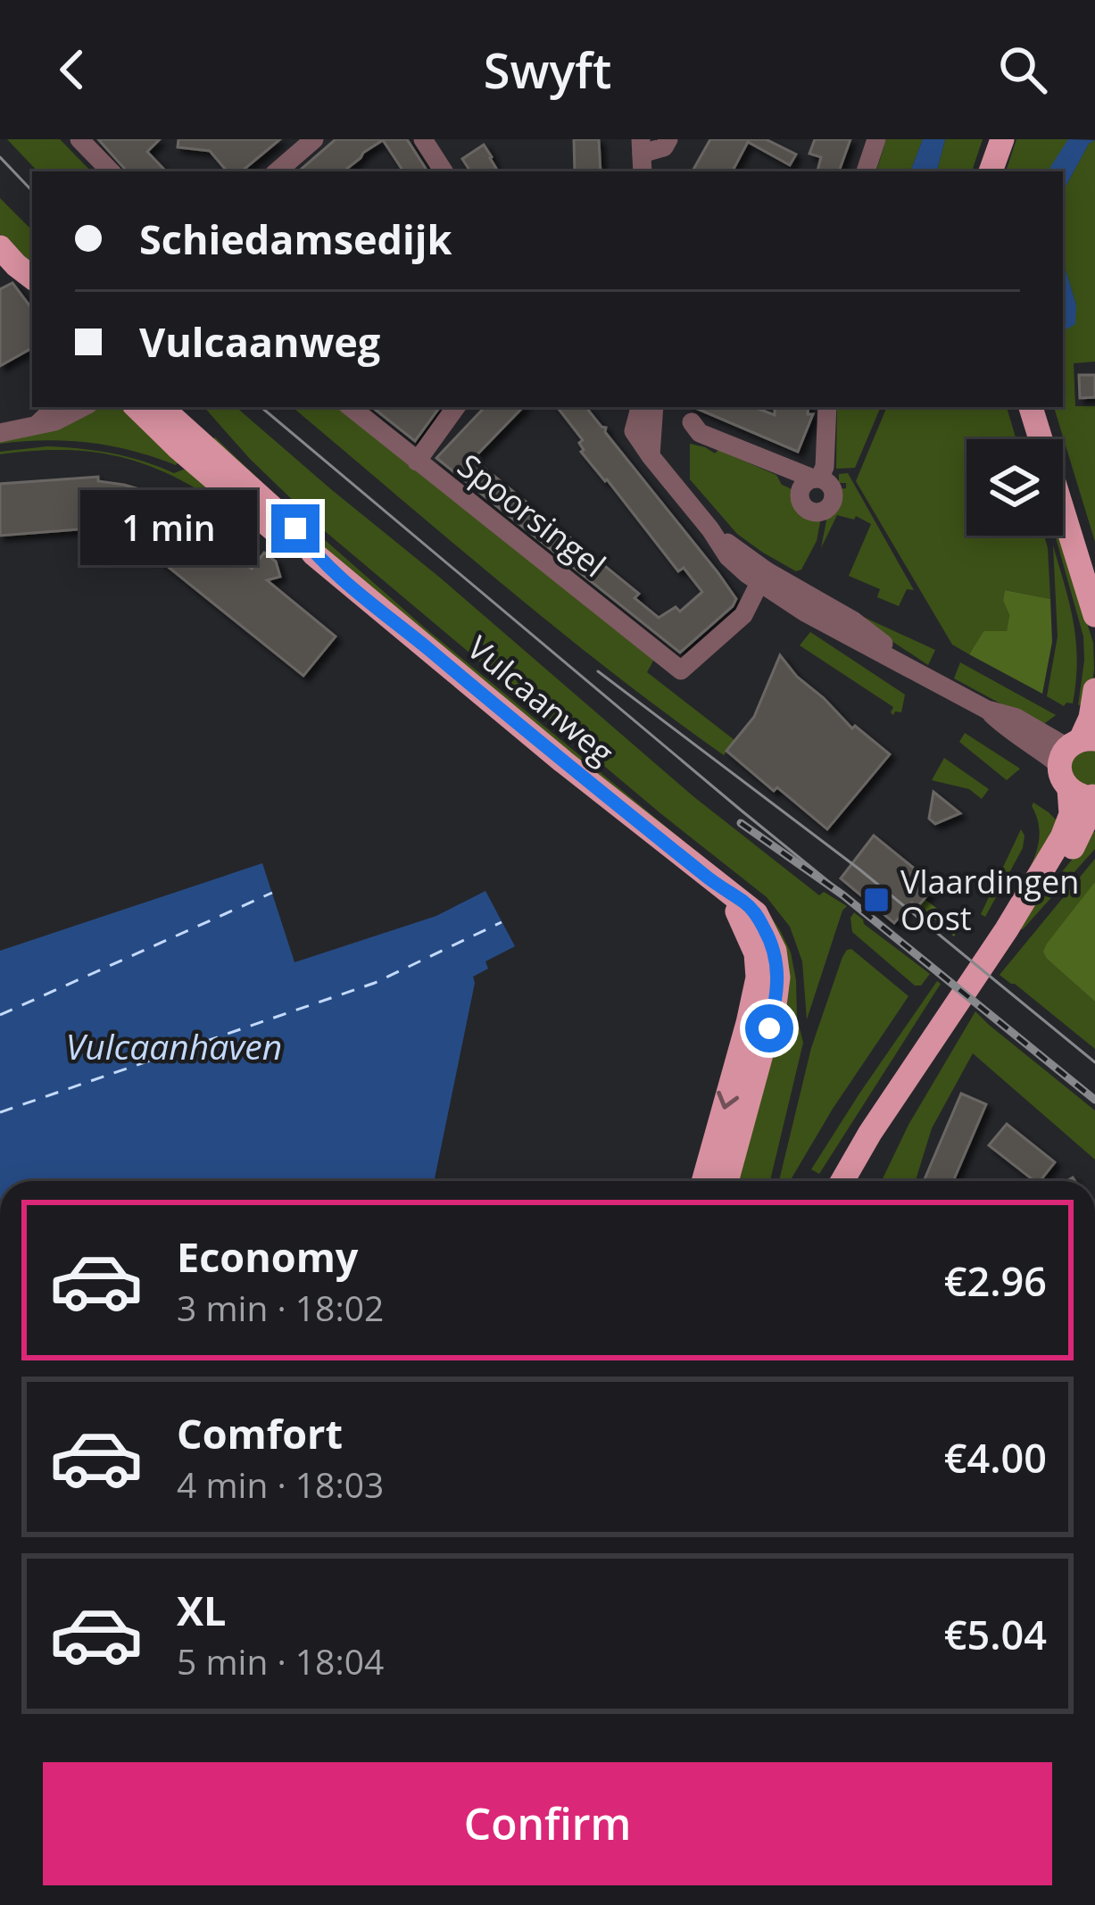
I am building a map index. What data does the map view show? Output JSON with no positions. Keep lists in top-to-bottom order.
{
  "streets": {
    "main road": ["Vulcaanweg"],
    "street": ["Spoorsingel"]
  },
  "water": ["Vulcaanhaven"],
  "places": {
    "transit": ["Vlaardingen Oost"]
  },
  "page": {
    "header": "Swyft",
    "banner": ["Schiedamsedijk", "Vulcaanweg"],
    "bubble": "1 min",
    "list": [
      {
        "name": "Economy",
        "note": "3 min · 18:02",
        "value": "€2.96"
      },
      {
        "name": "Comfort",
        "note": "4 min · 18:03",
        "value": "€4.00"
      },
      {
        "name": "XL",
        "note": "5 min · 18:04",
        "value": "€5.04"
      }
    ],
    "buttons": "Confirm"
  }
}
